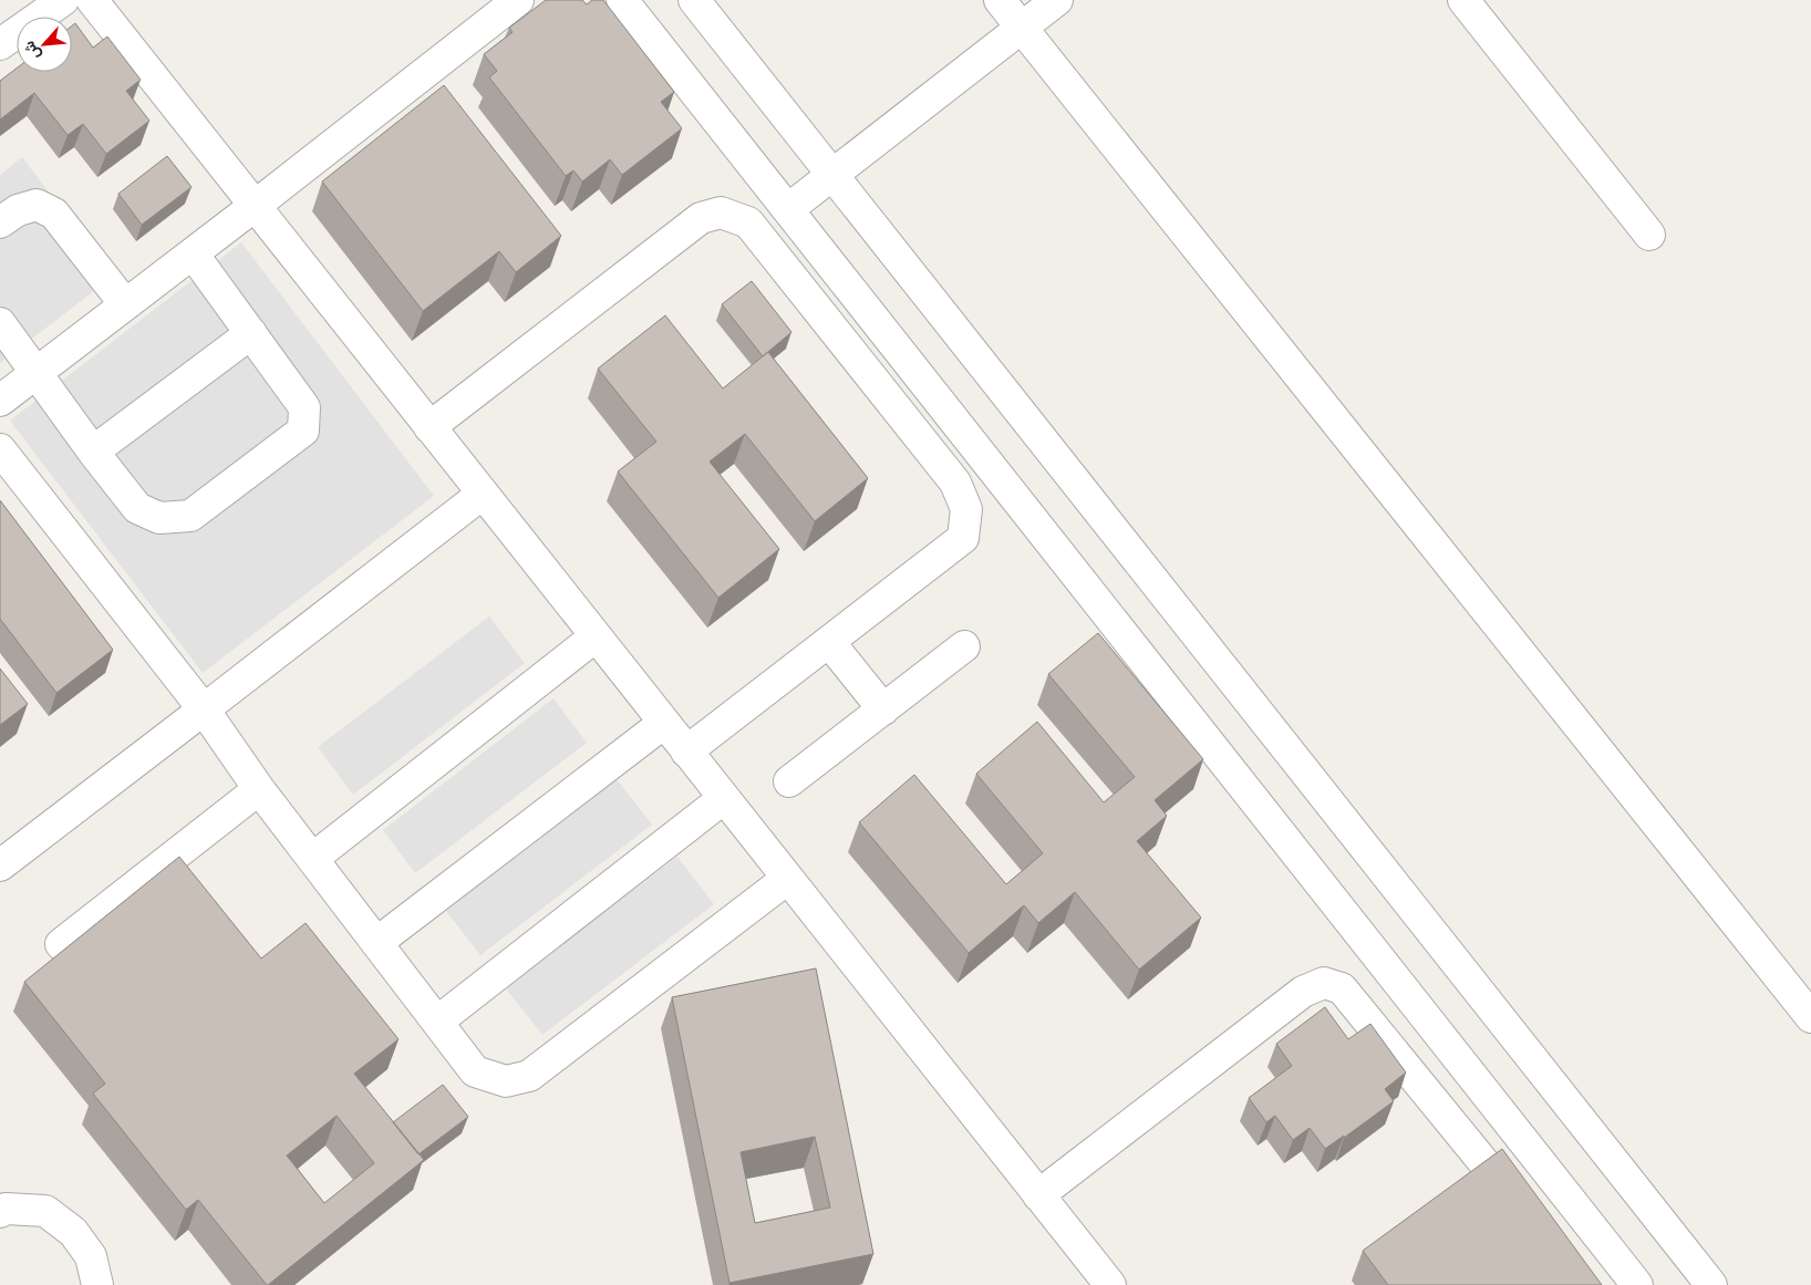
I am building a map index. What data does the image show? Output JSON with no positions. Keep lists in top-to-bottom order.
{
  "north": "bottom left"
}
